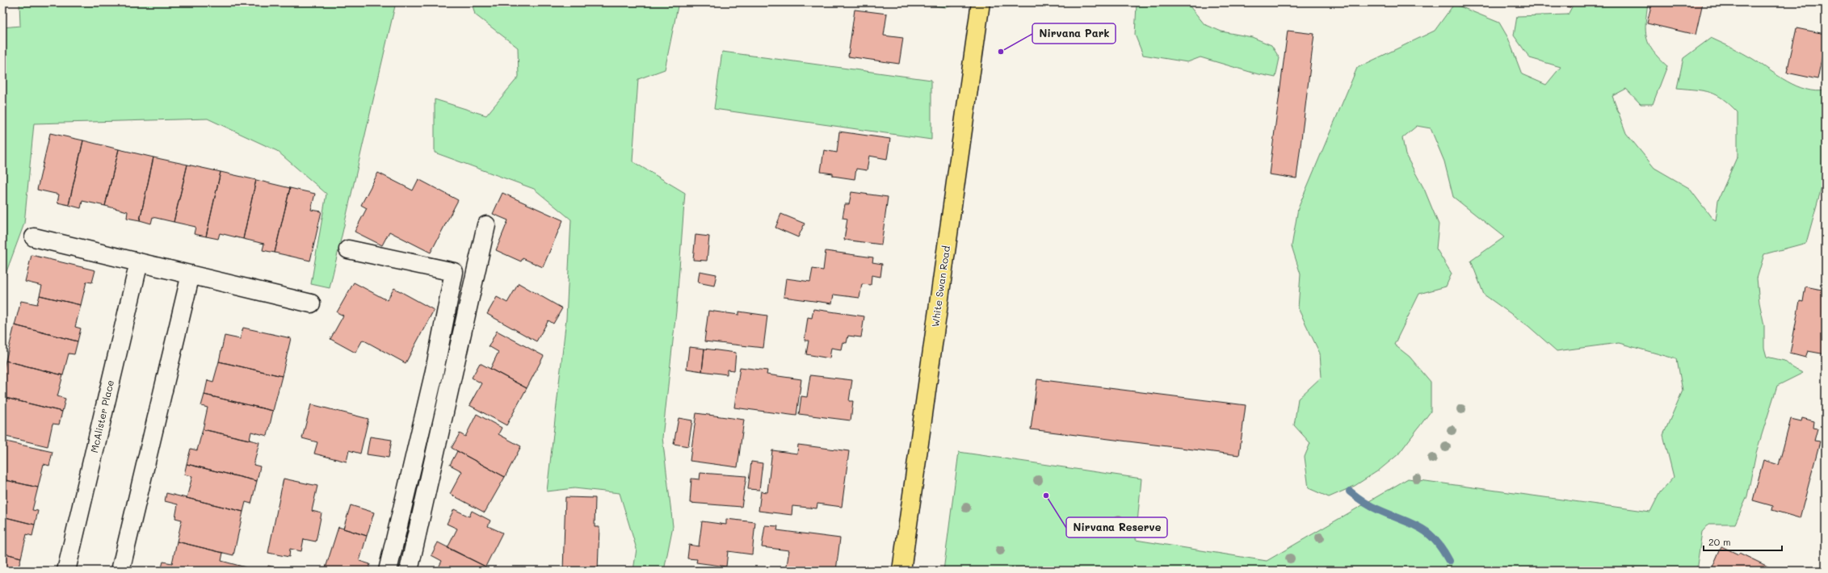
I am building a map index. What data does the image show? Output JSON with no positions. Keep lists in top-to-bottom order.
{
  "streets": {
    "main road": ["White Swan Road"],
    "street": ["McAlister Place"]
  },
  "places": ["Nirvana Park", "Nirvana Reserve"],
  "scale_bar": "20 m"
}
